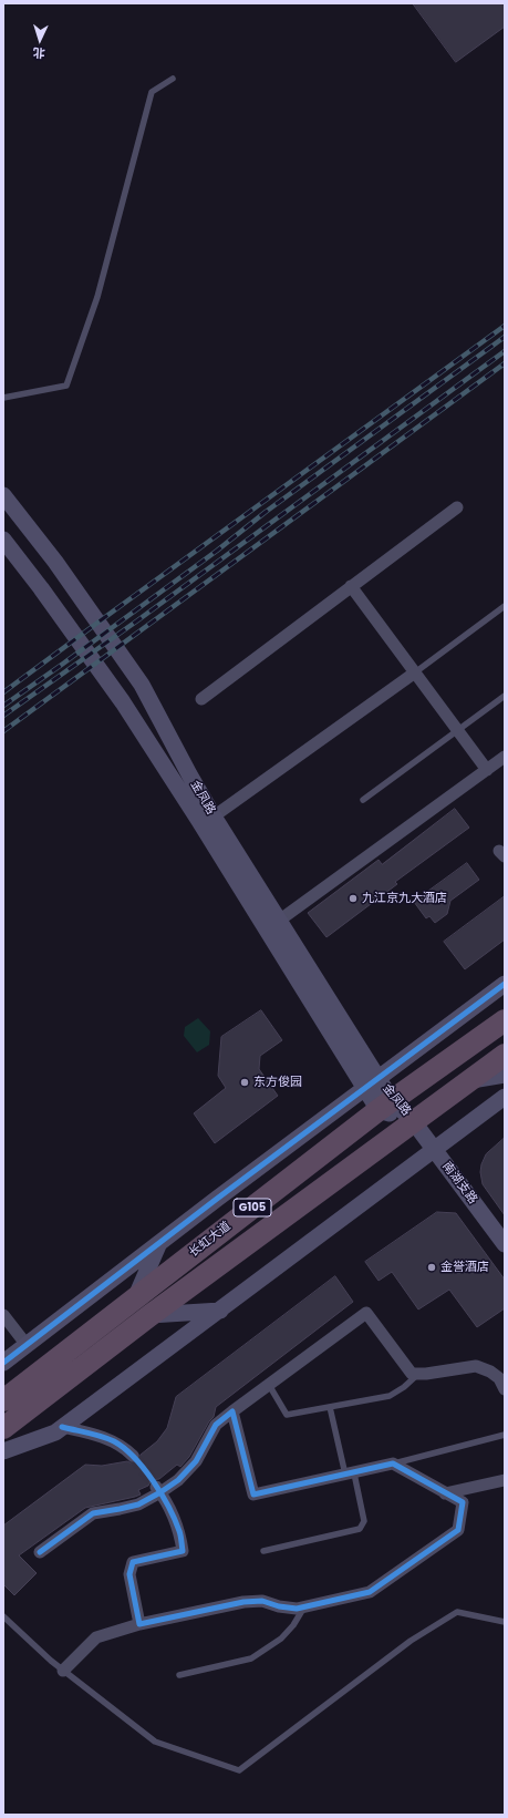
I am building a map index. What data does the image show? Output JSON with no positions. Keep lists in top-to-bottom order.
{
  "streets": {
    "highway": ["G105", "长虹大道"],
    "street": ["金凤路", "南湖支路"]
  },
  "crossings": [
    ["金凤路", "南湖支路"],
    ["金凤路", "长虹大道"],
    ["南湖支路", "长虹大道"]
  ],
  "places": ["九江京九大酒店", "东方俊园", "金誉酒店"],
  "north": "bottom"
}
